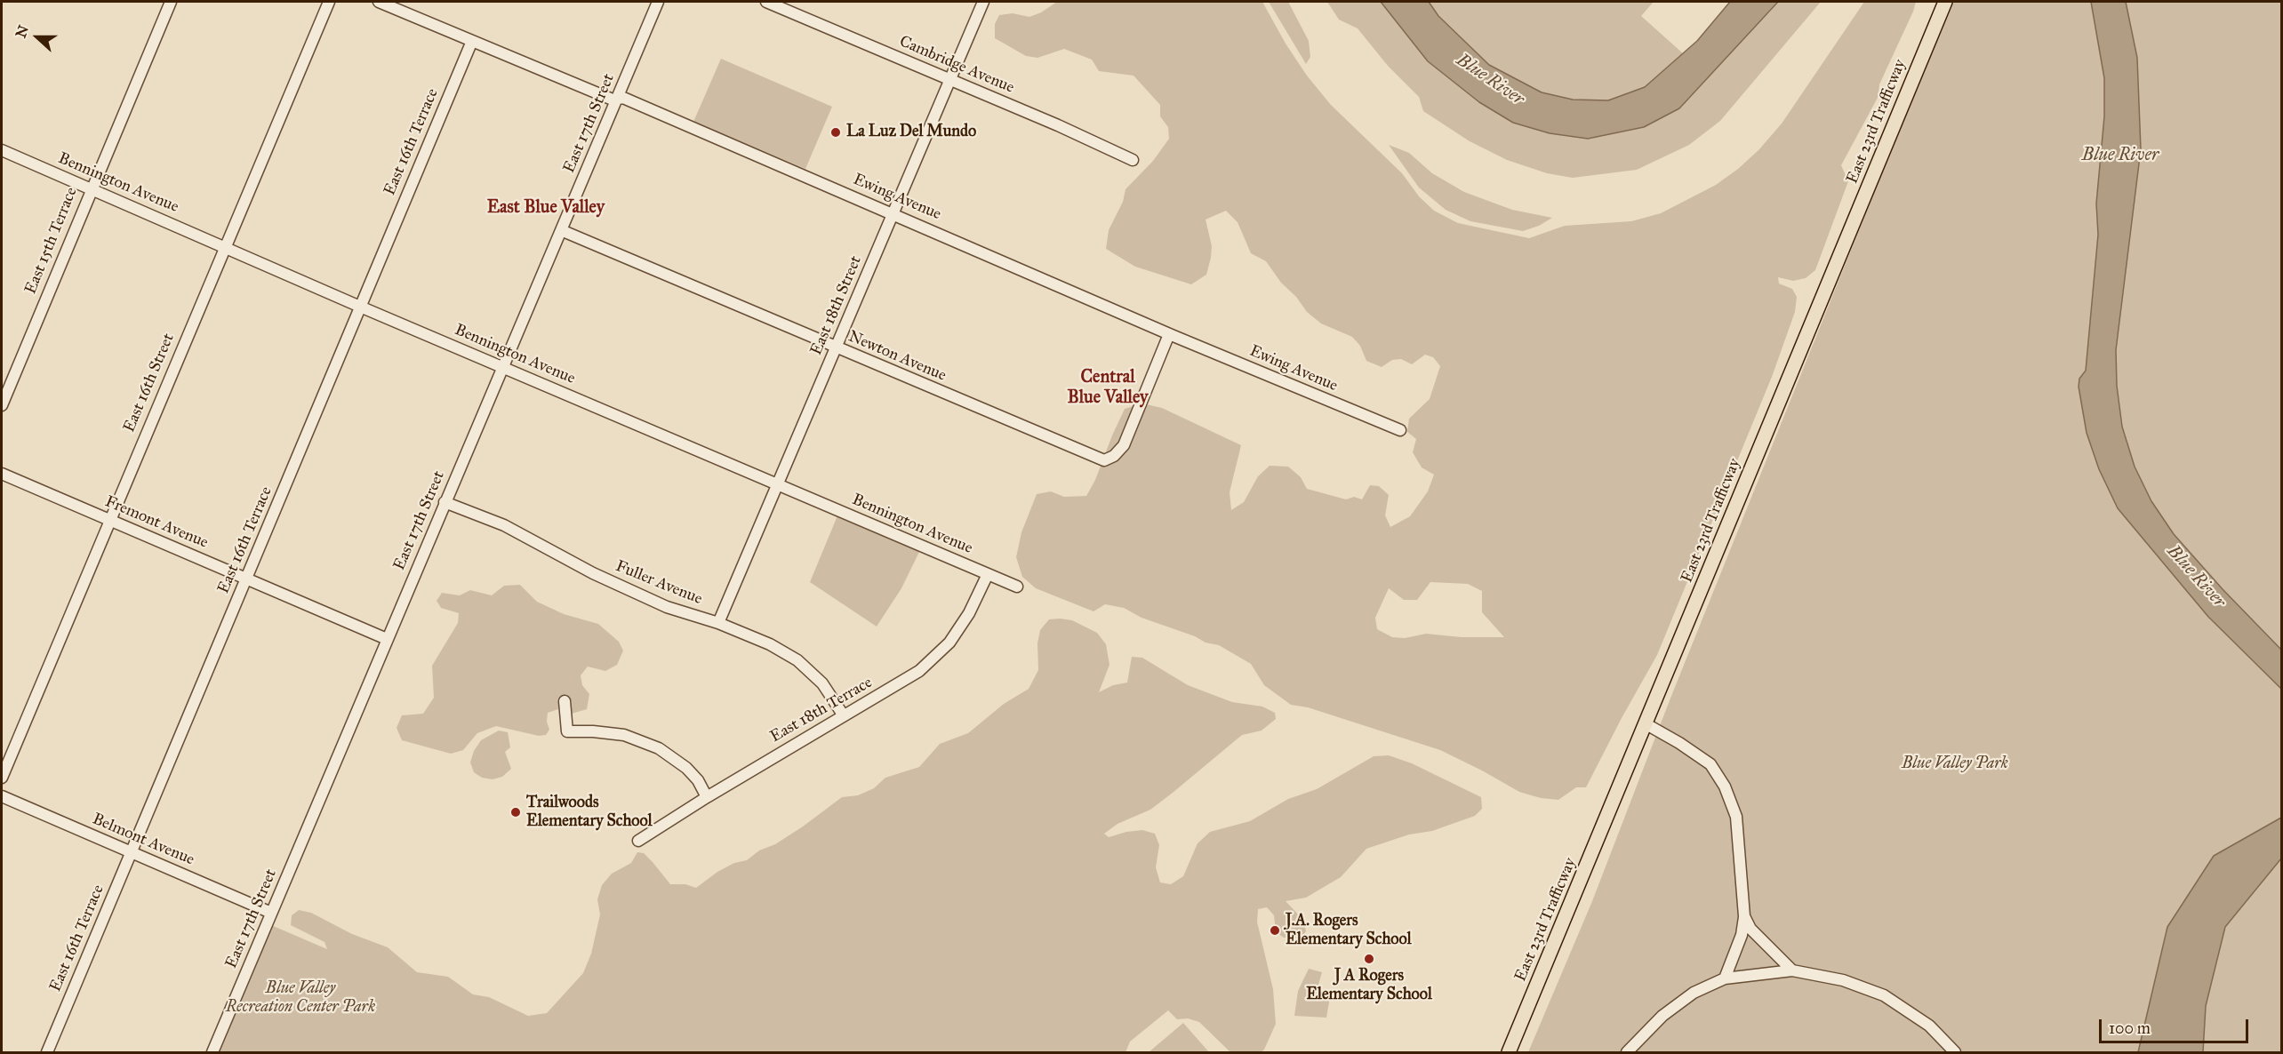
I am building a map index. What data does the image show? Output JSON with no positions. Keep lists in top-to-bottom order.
{
  "streets": {
    "main road": ["East 23rd Trafficway"],
    "street": [
      "Cambridge Avenue",
      "East 17th Street",
      "East 16th Terrace",
      "Bennington Avenue",
      "Ewing Avenue",
      "East 15th Terrace",
      "East 18th Street",
      "Newton Avenue",
      "East 16th Street",
      "Fremont Avenue",
      "Fuller Avenue",
      "East 18th Terrace",
      "Belmont Avenue"
    ]
  },
  "crossings": [
    ["Cambridge Avenue", "East 18th Street"],
    ["East 17th Street", "Bennington Avenue"],
    ["East 17th Street", "Ewing Avenue"],
    ["East 17th Street", "Newton Avenue"],
    ["East 17th Street", "Fremont Avenue"],
    ["East 17th Street", "Fuller Avenue"],
    ["East 17th Street", "Belmont Avenue"],
    ["East 16th Terrace", "Bennington Avenue"],
    ["East 16th Terrace", "Ewing Avenue"],
    ["East 16th Terrace", "Fremont Avenue"],
    ["East 16th Terrace", "Belmont Avenue"],
    ["Bennington Avenue", "East 15th Terrace"],
    ["Bennington Avenue", "East 18th Street"],
    ["Bennington Avenue", "East 16th Street"],
    ["Bennington Avenue", "East 18th Terrace"],
    ["Ewing Avenue", "East 18th Street"],
    ["Ewing Avenue", "Newton Avenue"],
    ["East 18th Street", "Newton Avenue"],
    ["East 18th Street", "Fuller Avenue"],
    ["East 16th Street", "Fremont Avenue"],
    ["Fuller Avenue", "East 18th Terrace"]
  ],
  "districts": ["East Blue Valley", "Central Blue Valley"],
  "water": ["Blue River"],
  "parks": ["Blue Valley Park", "Blue Valley Recreation Center Park"],
  "places": [
    "La Luz Del Mundo",
    "Trailwoods Elementary School",
    "J.A. Rogers Elementary School",
    "J A Rogers Elementary School"
  ],
  "scale_bar": "100 m",
  "north": "left"
}
